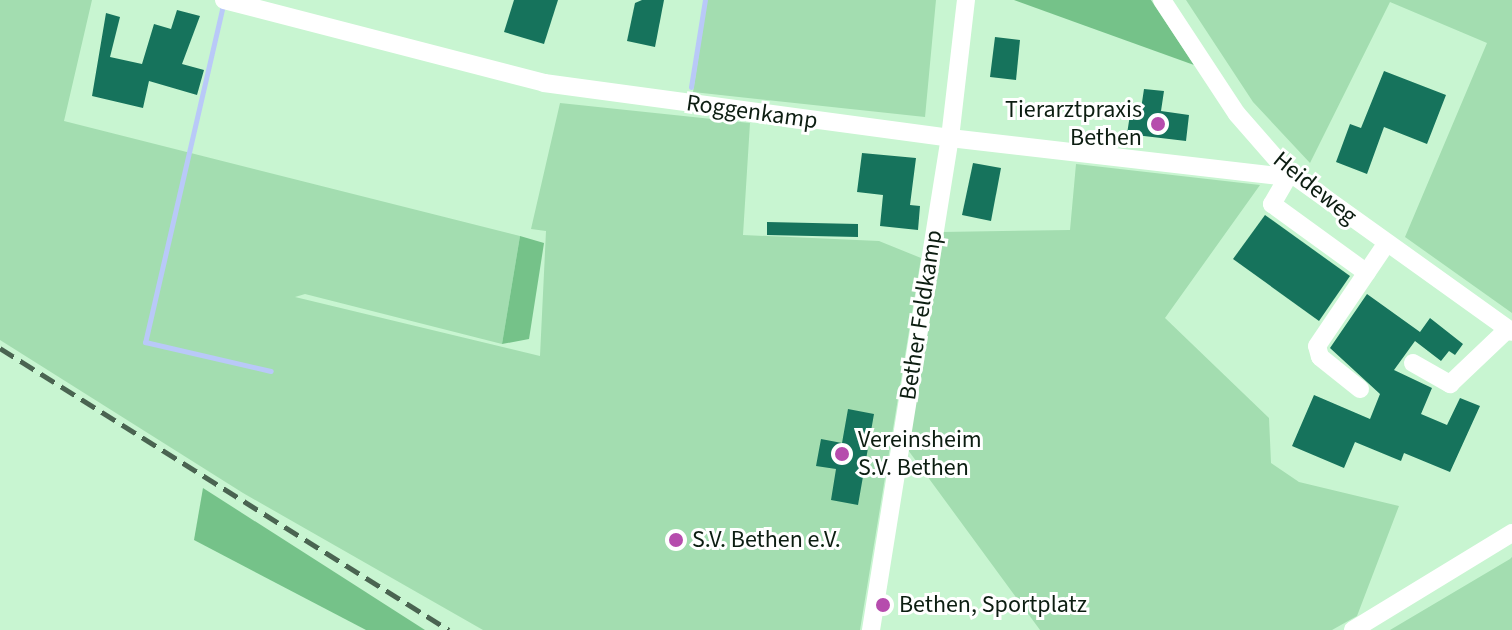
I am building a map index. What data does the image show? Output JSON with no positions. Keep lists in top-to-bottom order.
{
  "streets": {
    "street": ["Roggenkamp", "Heideweg", "Bether Feldkamp"]
  },
  "crossings": [
    ["Roggenkamp", "Heideweg"],
    ["Roggenkamp", "Bether Feldkamp"]
  ],
  "places": [
    "Tierarztpraxis Bethen",
    "Vereinsheim S.V. Bethen",
    "S.V. Bethen e.V.",
    "Bethen, Sportplatz"
  ]
}
